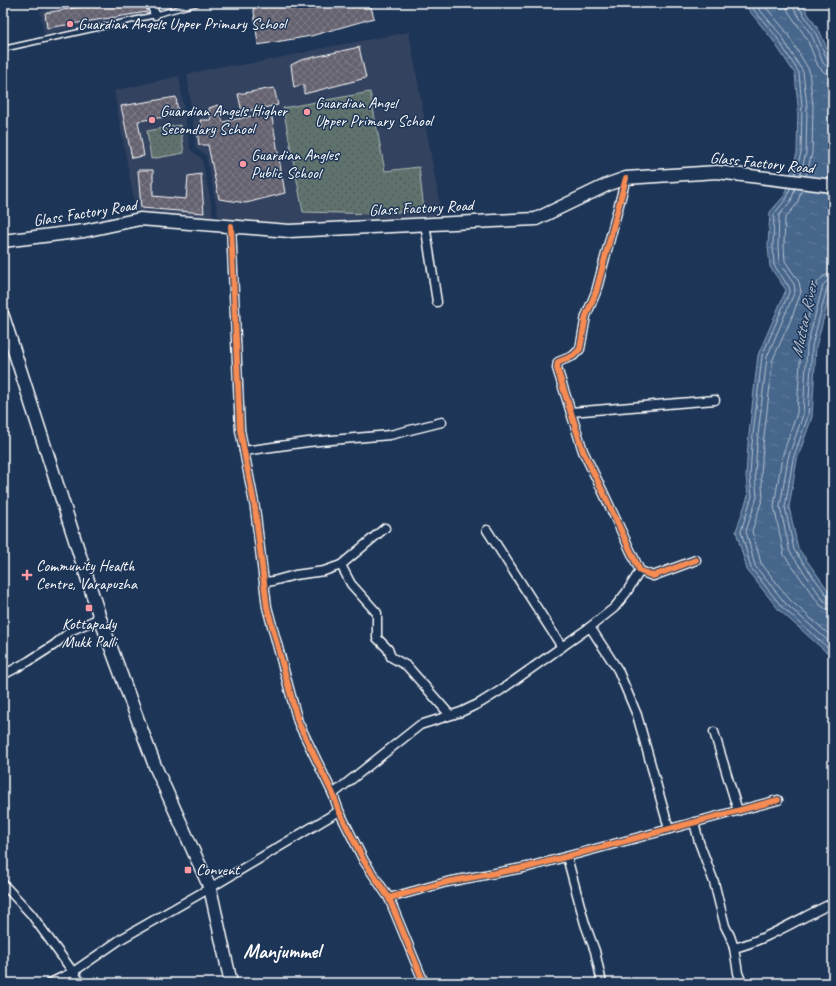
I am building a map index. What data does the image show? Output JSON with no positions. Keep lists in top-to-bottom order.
{
  "streets": {
    "main road": ["Glass Factory Road"]
  },
  "districts": ["Manjummel"],
  "water": ["Muttar River"],
  "places": {
    "other": [
      "Guardian Angels Upper Primary School",
      "Guardian Angel Upper Primary School",
      "Guardian Angels Higher Secondary School",
      "Guardian Angles Public School"
    ],
    "health": ["Community Health Centre, Varapuzha"],
    "transit": ["Kottapady Mukk Palli", "Convent"]
  }
}
